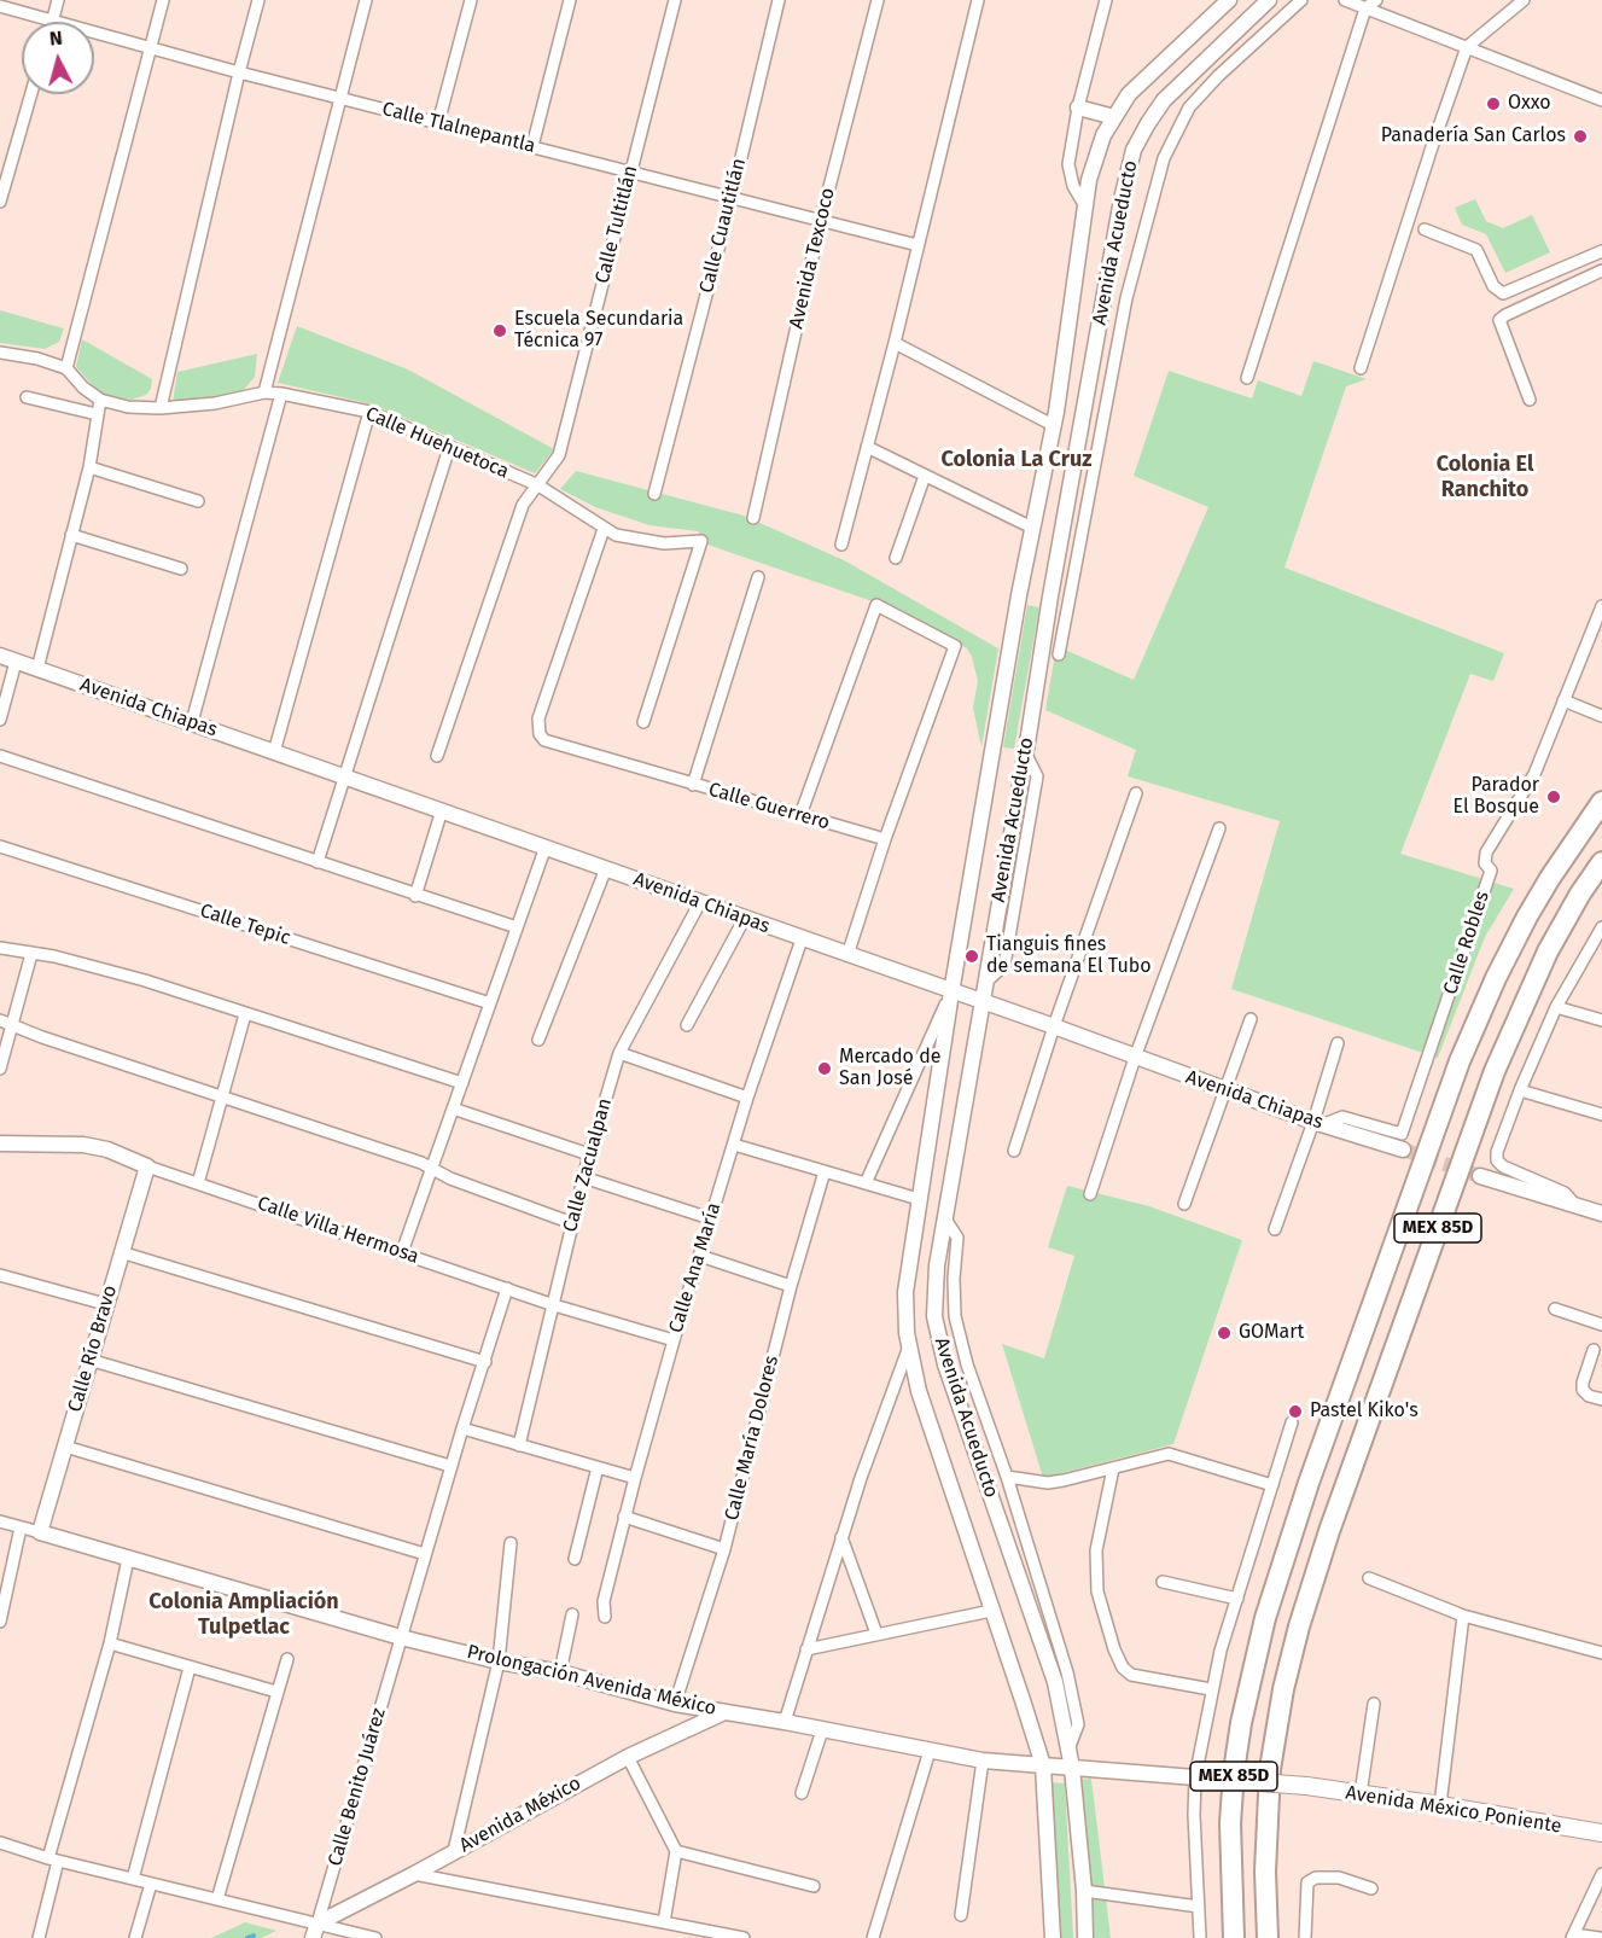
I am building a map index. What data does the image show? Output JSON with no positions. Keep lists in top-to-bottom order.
{
  "streets": {
    "highway": ["MEX 85D"],
    "main road": ["Avenida México Poniente"],
    "street": [
      "Calle Tlalnepantla",
      "Calle Tultitlán",
      "Calle Cuautitlán",
      "Avenida Acueducto",
      "Avenida Texcoco",
      "Calle Huehuetoca",
      "Avenida Chiapas",
      "Calle Guerrero",
      "Calle Tepic",
      "Calle Robles",
      "Calle Zacualpan",
      "Calle Villa Hermosa",
      "Calle Ana María",
      "Calle Río Bravo",
      "Calle María Dolores",
      "Prolongación Avenida México",
      "Calle Benito Juárez",
      "Avenida México"
    ]
  },
  "crossings": [
    ["Calle Tlalnepantla", "Calle Tultitlán"],
    ["Calle Tlalnepantla", "Calle Cuautitlán"],
    ["Calle Tlalnepantla", "Avenida Texcoco"],
    ["Calle Tultitlán", "Calle Huehuetoca"],
    ["Avenida Acueducto", "Avenida Chiapas"],
    ["Avenida Acueducto", "Prolongación Avenida México"],
    ["Calle Huehuetoca", "Calle Guerrero"],
    ["Avenida Chiapas", "Calle Robles"],
    ["Avenida Chiapas", "Calle Zacualpan"],
    ["Avenida Chiapas", "Calle Ana María"],
    ["Calle Zacualpan", "Calle Villa Hermosa"],
    ["Calle Villa Hermosa", "Calle Ana María"],
    ["Calle Villa Hermosa", "Calle Río Bravo"],
    ["Calle Villa Hermosa", "Calle Benito Juárez"],
    ["Calle Río Bravo", "Prolongación Avenida México"],
    ["Calle María Dolores", "Prolongación Avenida México"],
    ["Prolongación Avenida México", "Calle Benito Juárez"],
    ["Prolongación Avenida México", "Avenida México Poniente"],
    ["Prolongación Avenida México", "Avenida México"],
    ["Calle Benito Juárez", "Avenida México"]
  ],
  "districts": ["Colonia La Cruz", "Colonia El Ranchito", "Colonia Ampliación Tulpetlac"],
  "places": [
    "Oxxo",
    "Panadería San Carlos",
    "Escuela Secundaria Técnica 97",
    "Parador El Bosque",
    "Tianguis fines de semana El Tubo",
    "Mercado de San José",
    "GOMart",
    "Pastel Kiko's"
  ],
  "north": "top"
}
